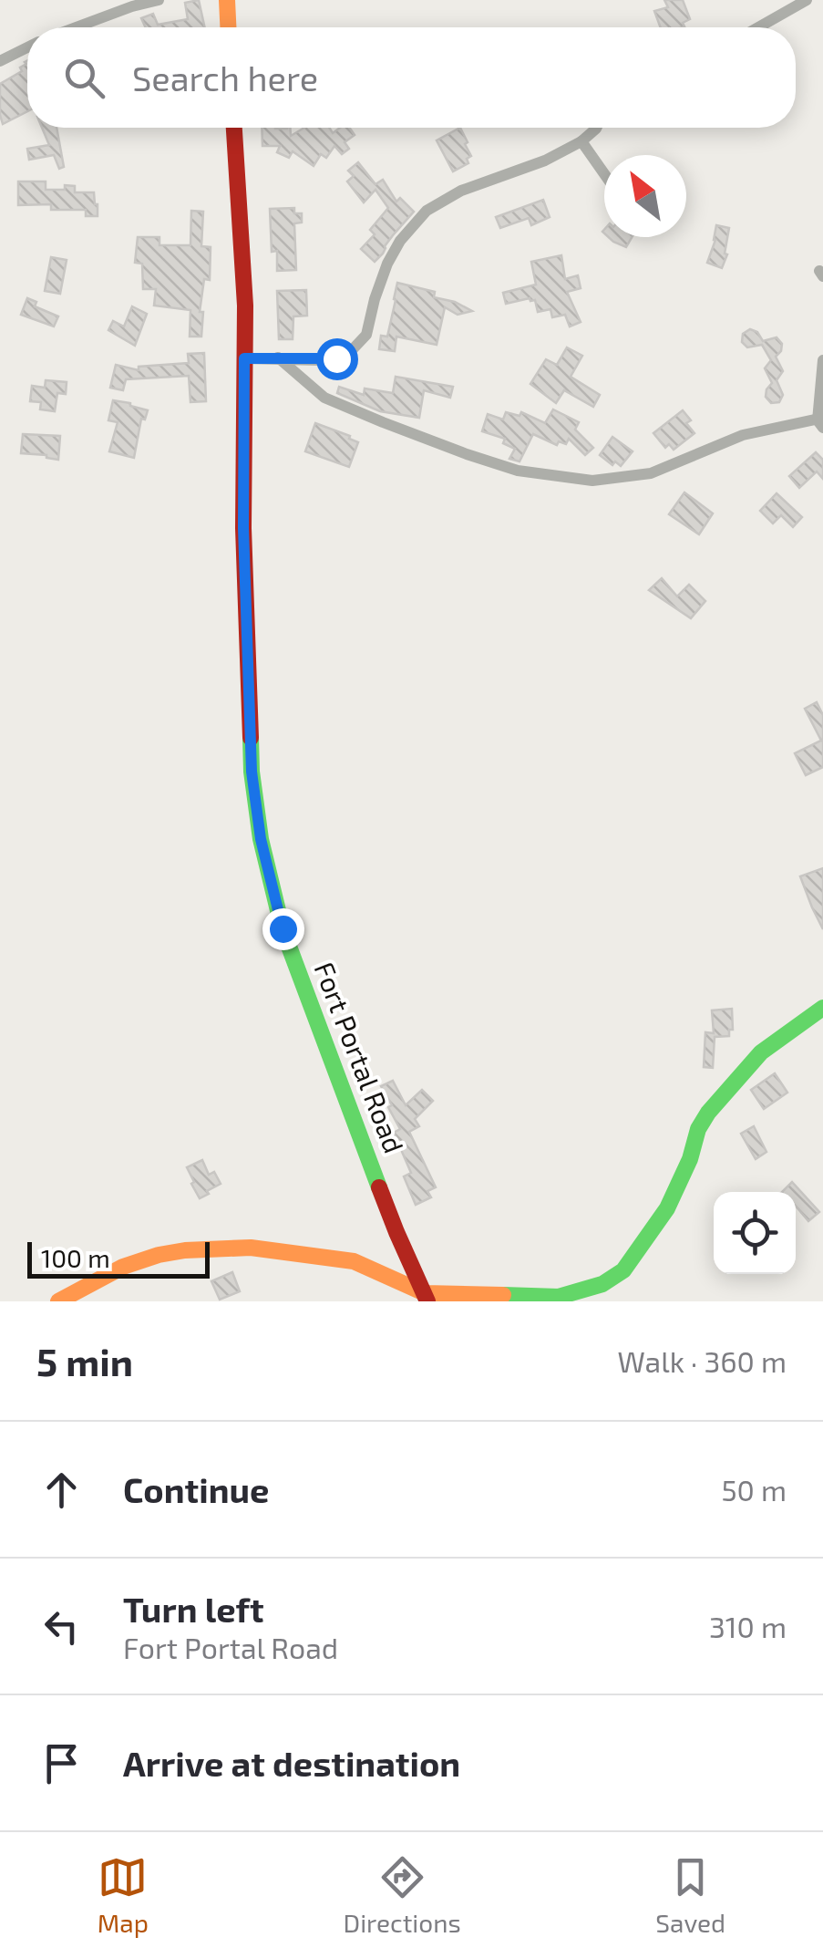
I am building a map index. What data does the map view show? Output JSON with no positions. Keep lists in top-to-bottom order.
{
  "streets": {
    "main road": ["Fort Portal Road"]
  },
  "scale_bar": "100 m",
  "north": "top left",
  "page": {
    "search": "Search here",
    "scale": "100 m",
    "heading": ["5 min", "Walk · 360 m"],
    "list": [
      ["Continue", "50 m"],
      ["Turn left", "Fort Portal Road", "310 m"],
      "Arrive at destination"
    ],
    "nav": ["Map", "Directions", "Saved"]
  }
}
